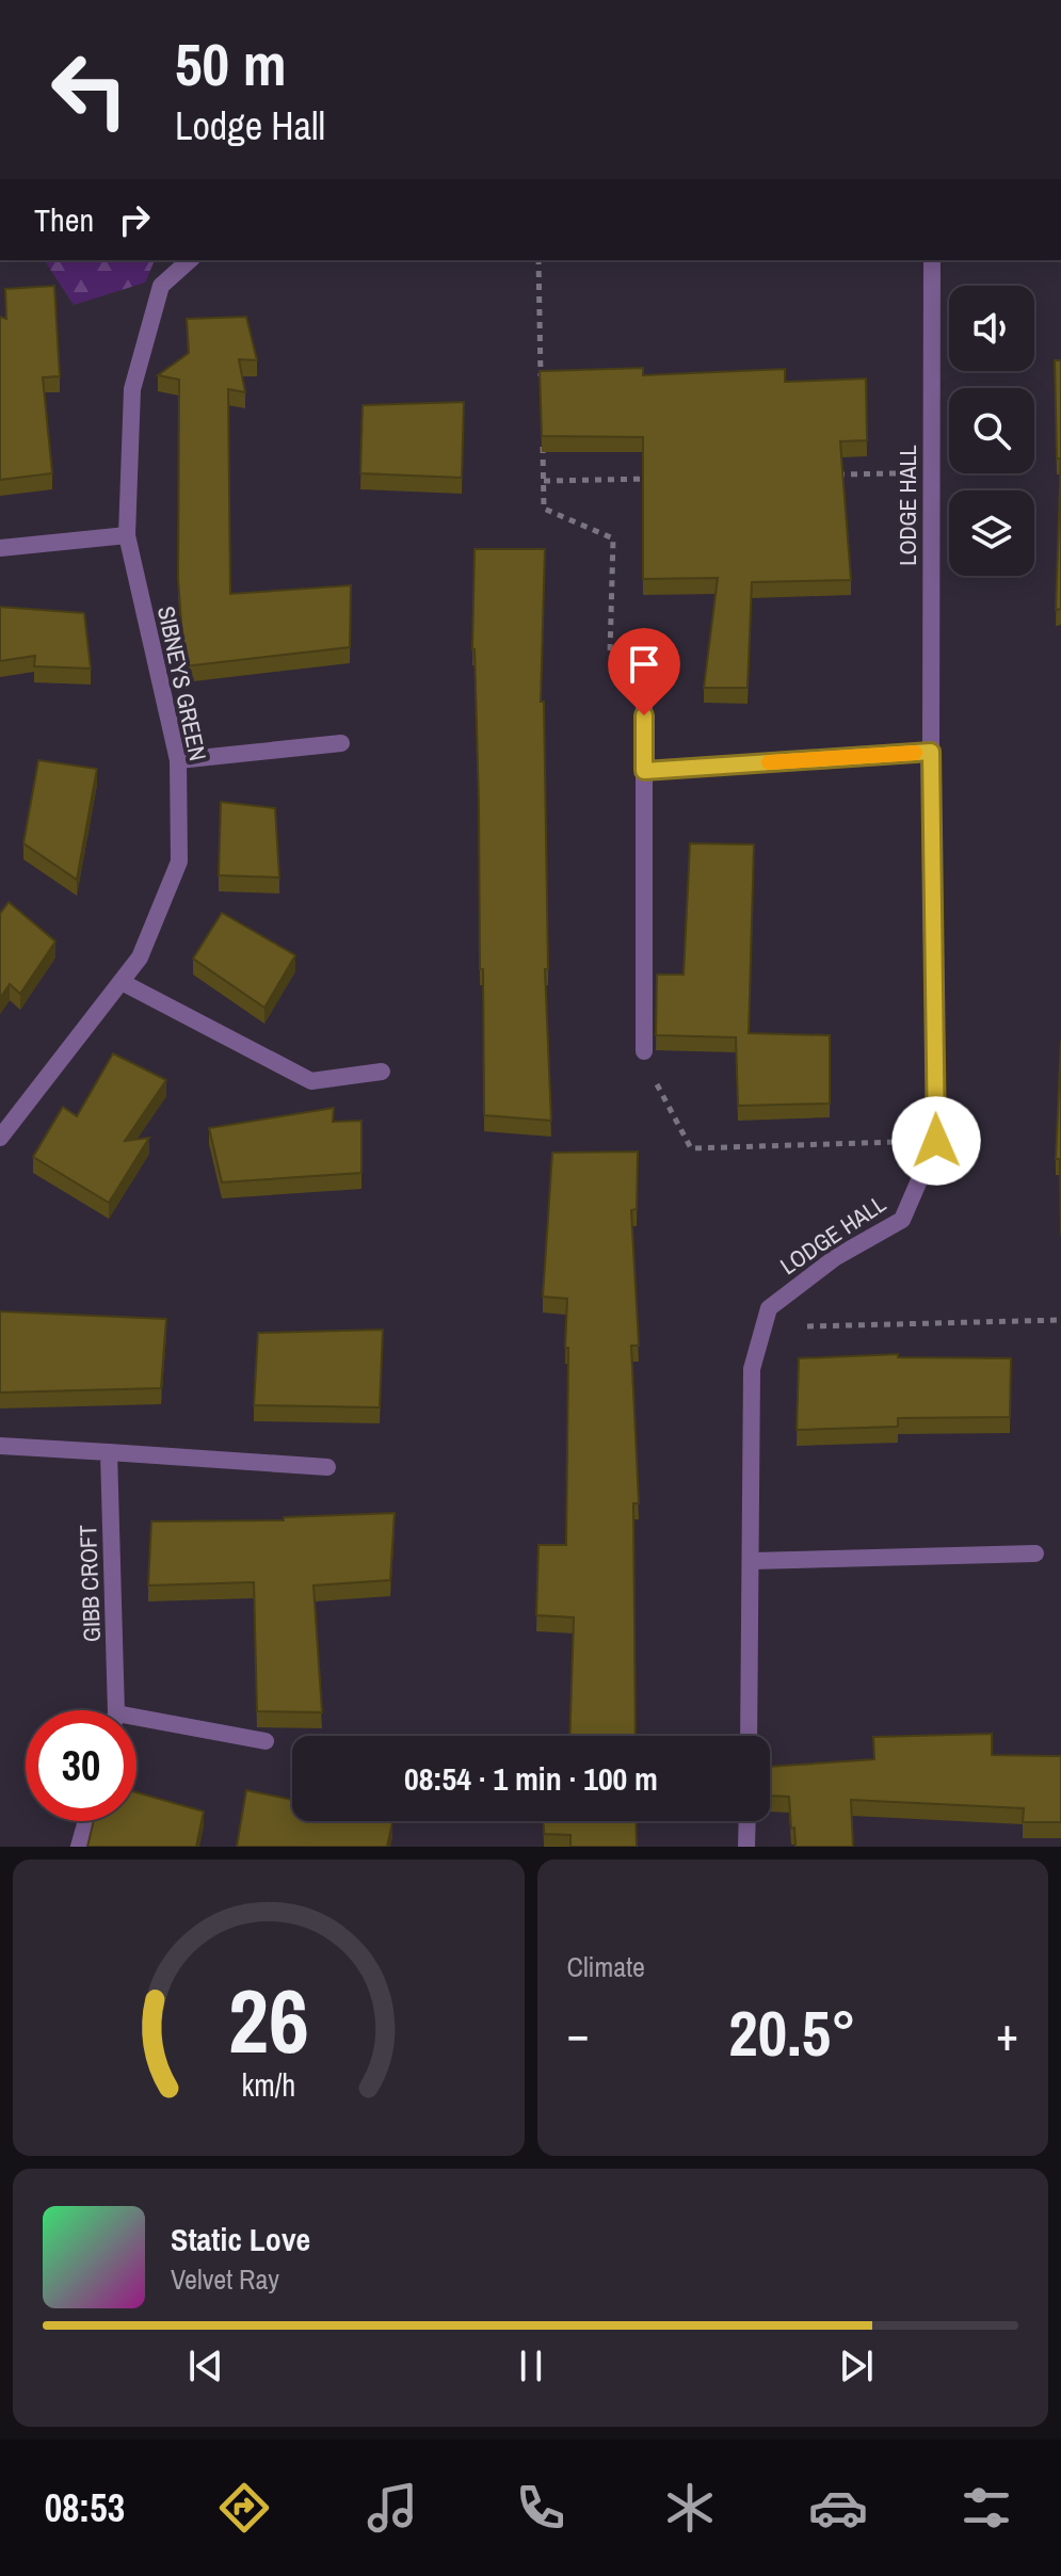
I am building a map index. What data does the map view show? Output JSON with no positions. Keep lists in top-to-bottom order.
{
  "streets": {
    "street": ["LODGE HALL", "SIBNEYS GREEN", "GIBB CROFT"]
  },
  "page": {
    "turn": ["50 m", "Lodge Hall"],
    "then": "Then",
    "limit": "30",
    "trip": "08:54 · 1 min · 100 m",
    "tile": "Climate",
    "heat": ["−", "20.5°", "+"],
    "song": ["Static Love", "Velvet Ray"],
    "tabs": "08:53",
    "gauge": ["26", "km/h"]
  }
}
